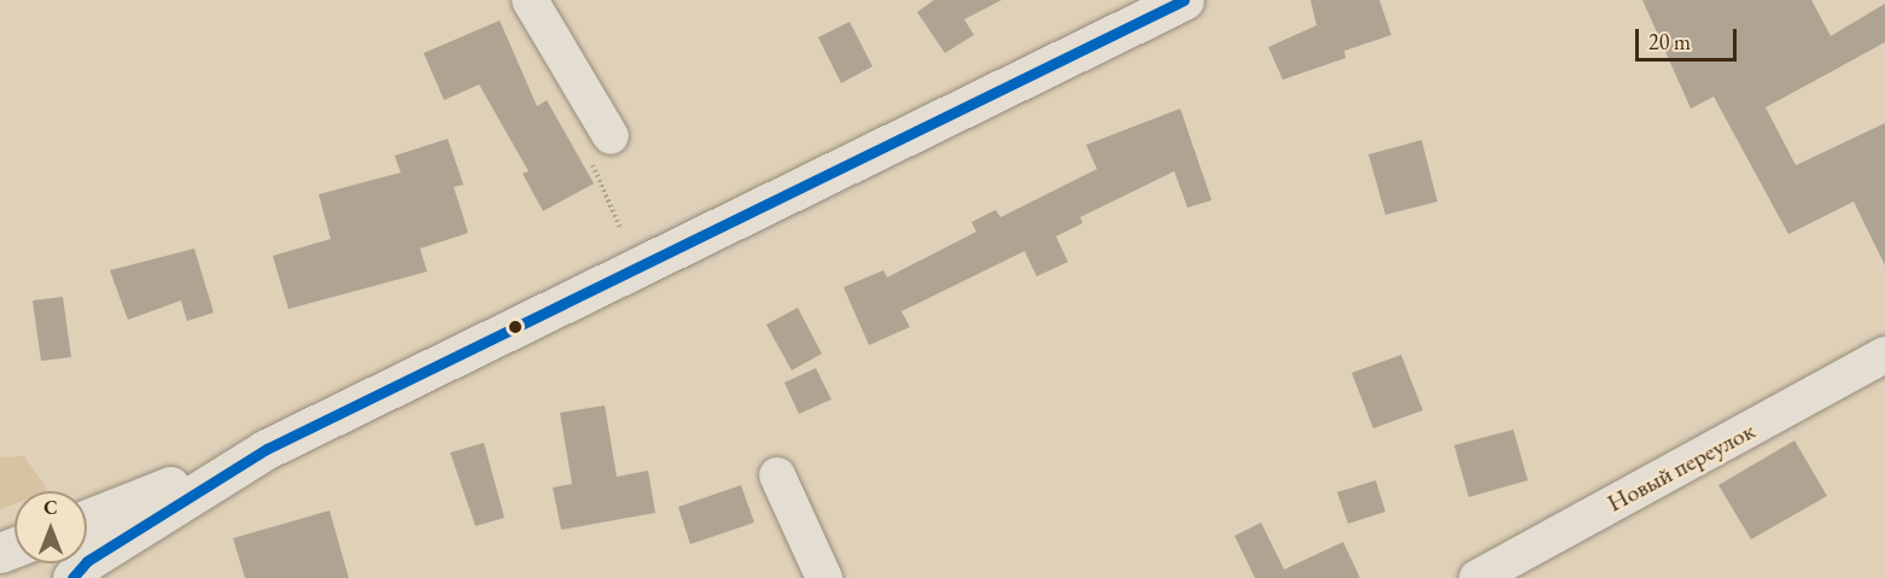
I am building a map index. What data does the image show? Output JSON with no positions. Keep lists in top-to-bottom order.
{
  "streets": {
    "street": ["Новый переулок"]
  },
  "scale_bar": "20 m",
  "north": "top"
}
